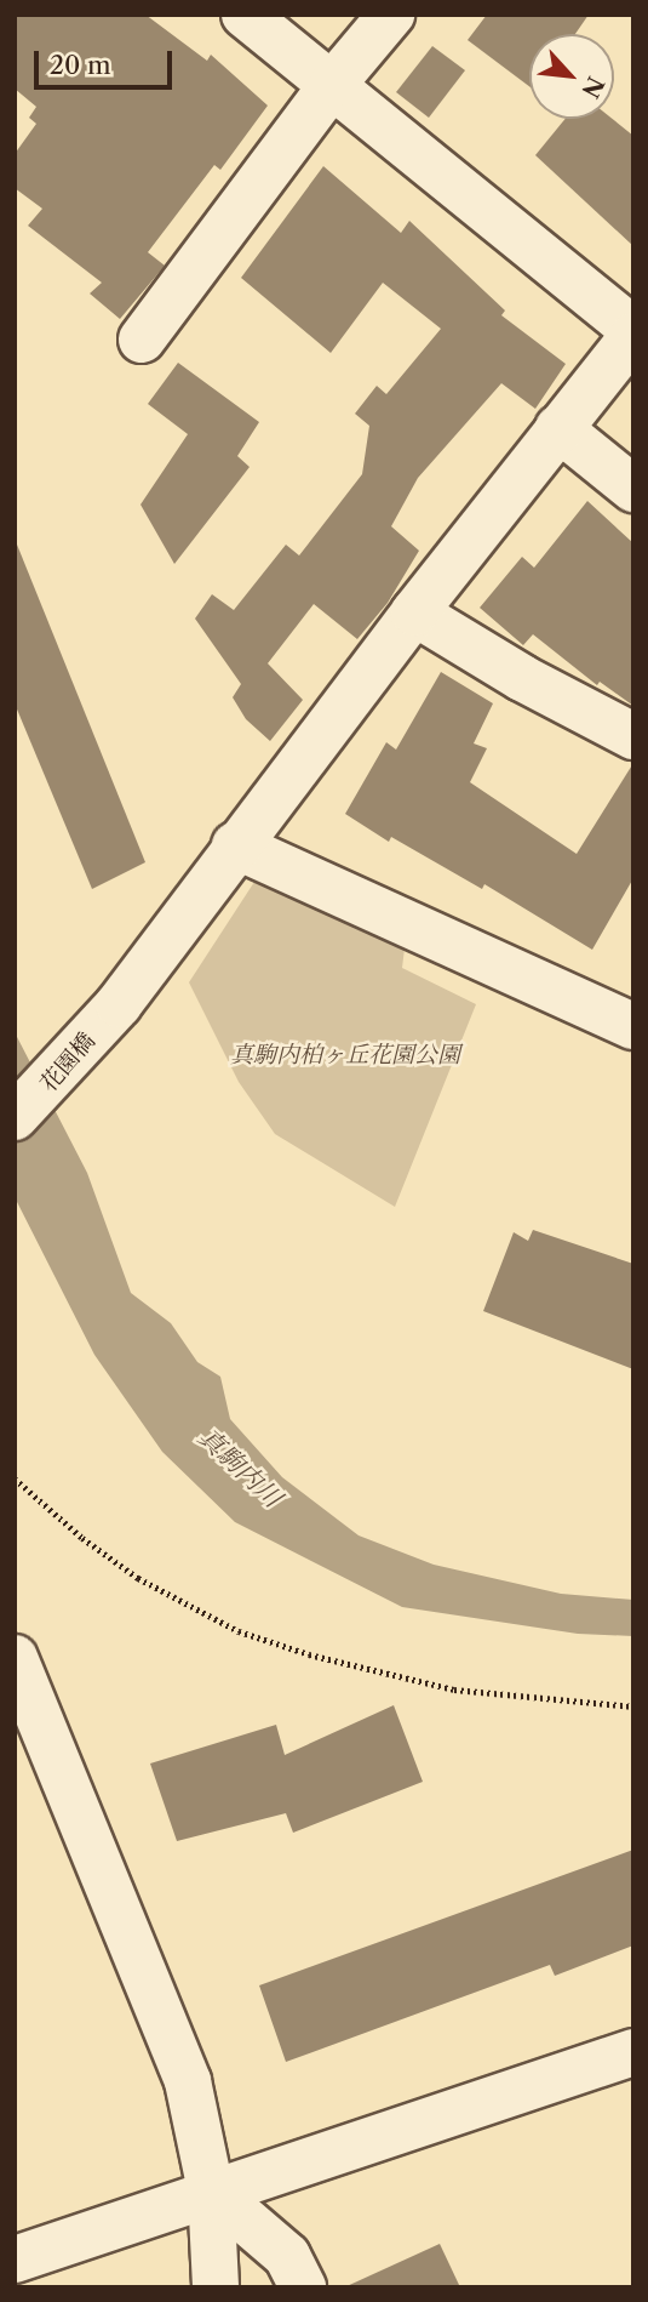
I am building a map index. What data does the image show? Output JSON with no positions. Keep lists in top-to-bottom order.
{
  "streets": {
    "street": ["花園橋"]
  },
  "water": ["真駒内川"],
  "parks": ["真駒内柏ヶ丘花園公園"],
  "scale_bar": "20 m",
  "north": "bottom right"
}
